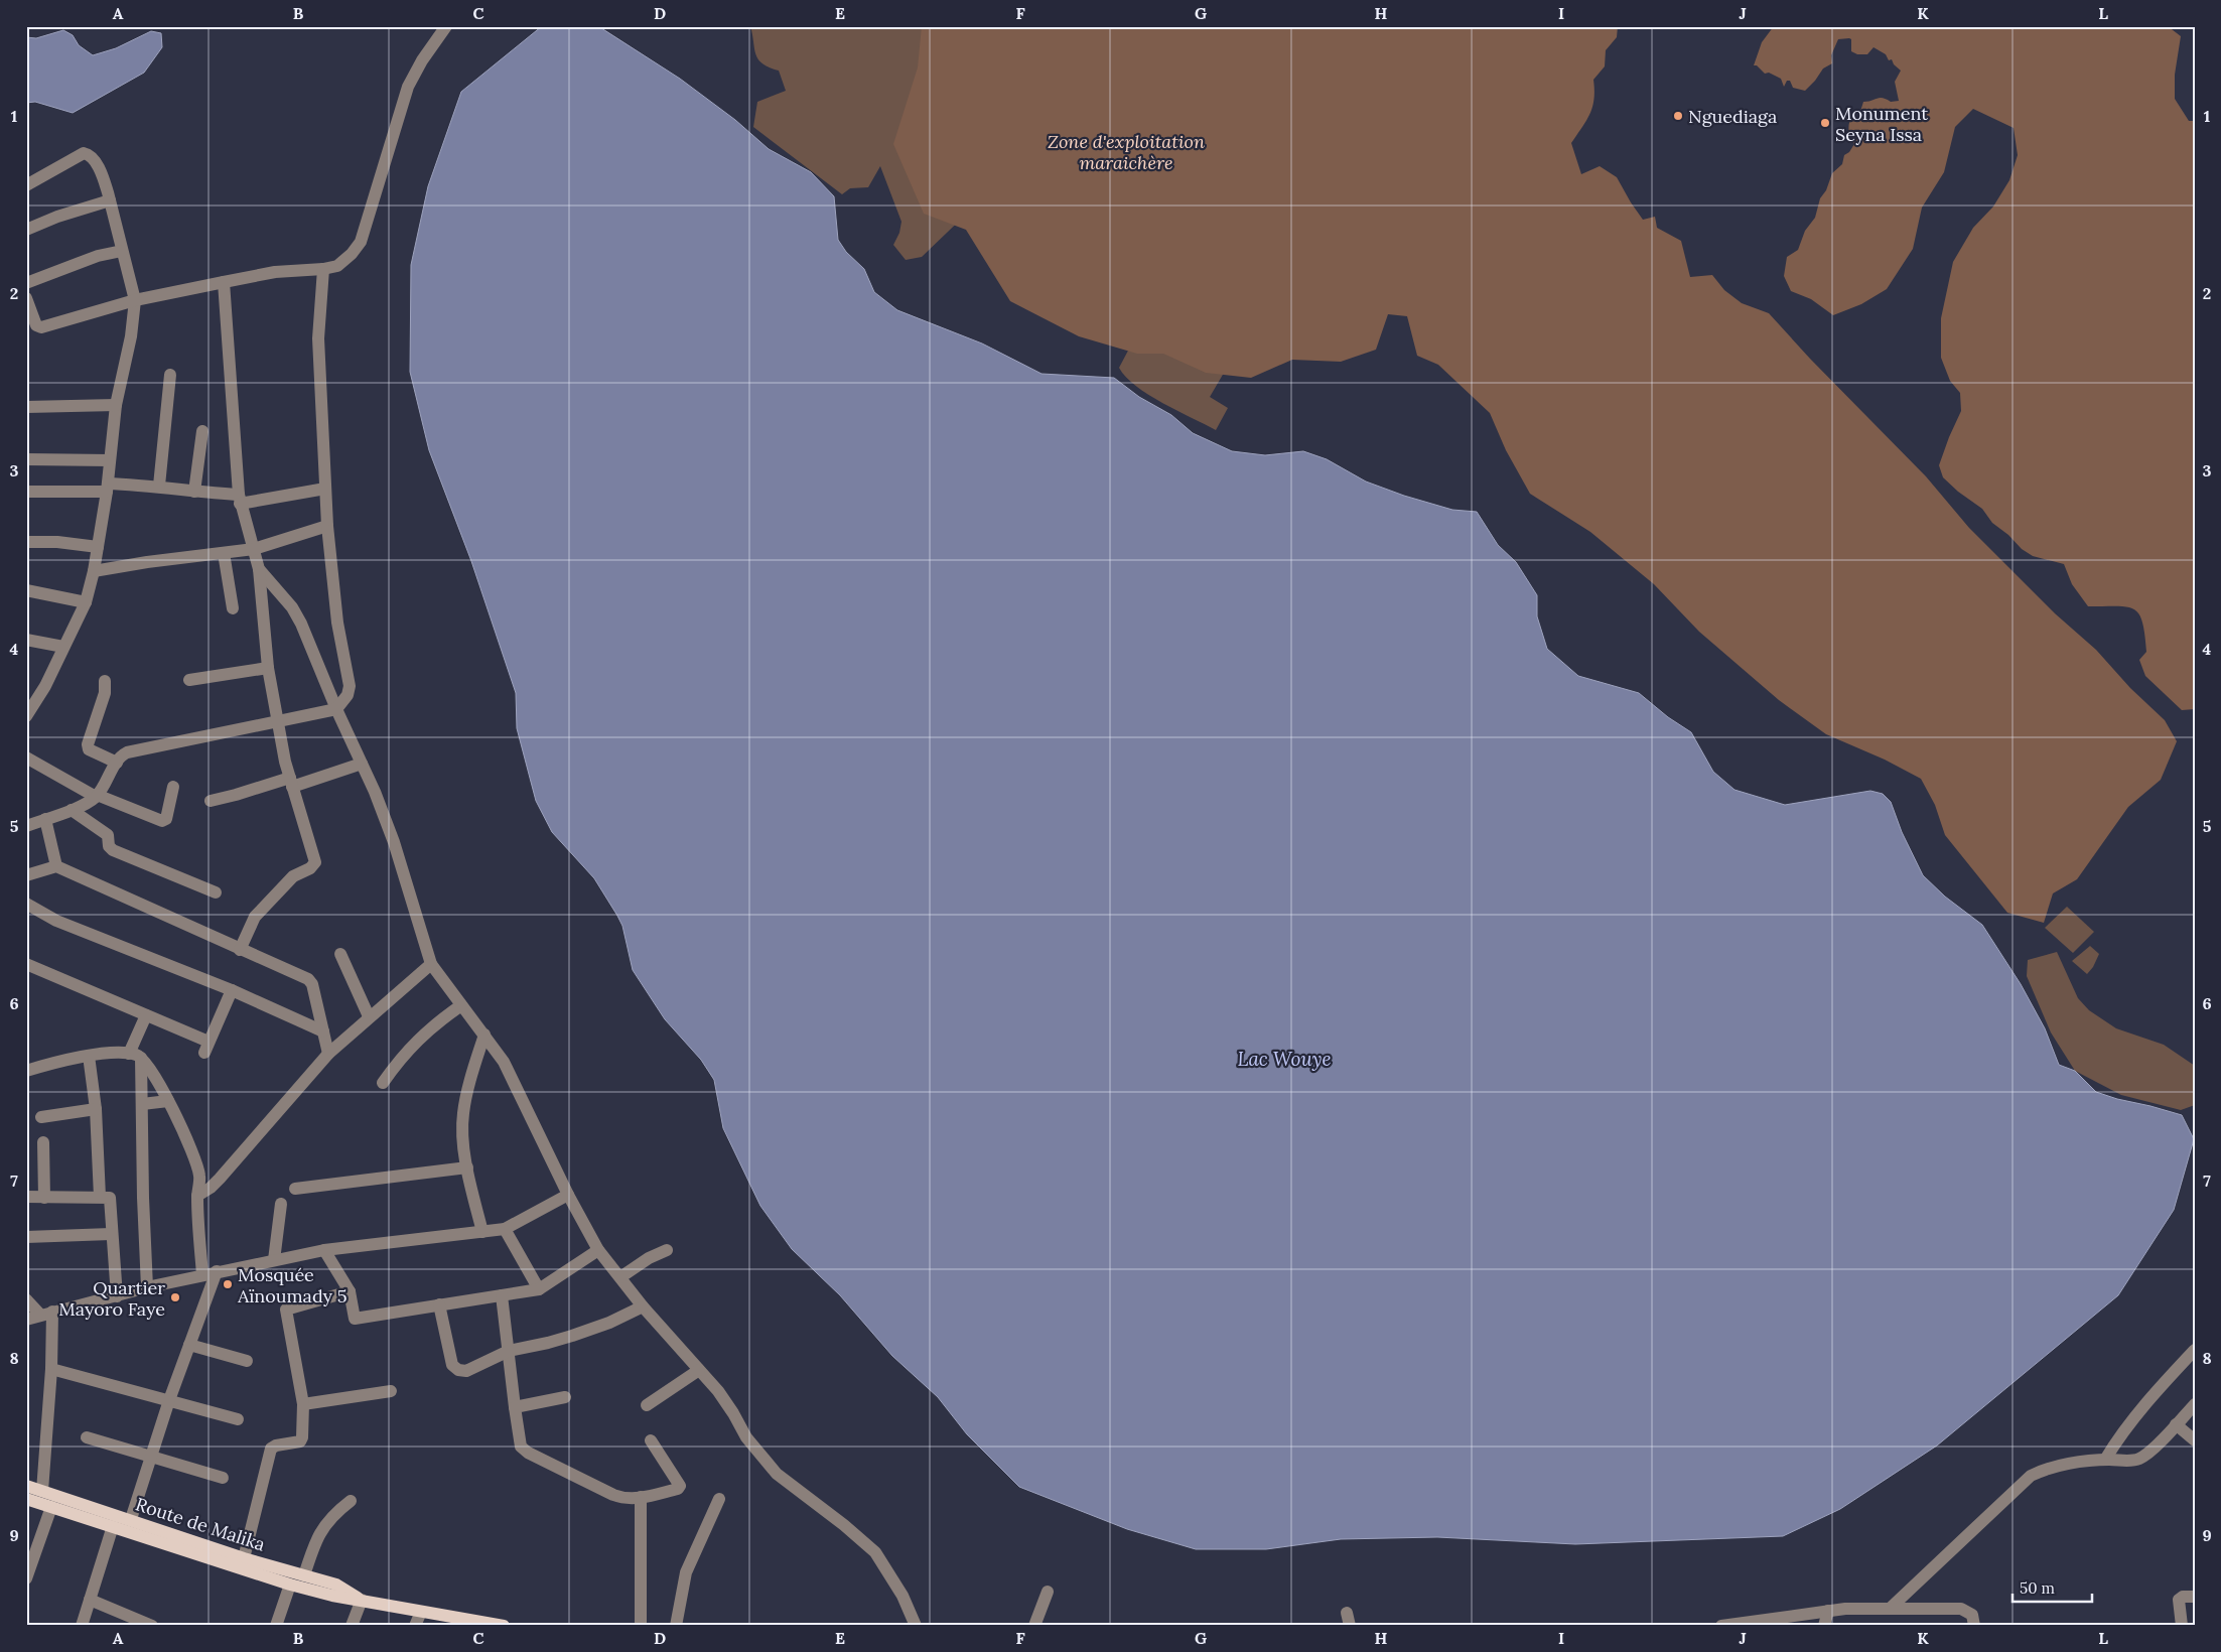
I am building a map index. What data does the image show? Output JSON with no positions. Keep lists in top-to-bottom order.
{
  "streets": {
    "main road": ["Route de Malika"]
  },
  "water": ["Lac Wouye"],
  "parks": ["Zone d'exploitation maraichère"],
  "places": [
    "Nguediaga",
    "Monument Seyna Issa",
    "Mosquée Aïnoumady 5",
    "Quartier Mayoro Faye"
  ],
  "scale_bar": "50 m",
  "grid": {
    "columns": [
      "A",
      "B",
      "C",
      "D",
      "E",
      "F",
      "G",
      "H",
      "I",
      "J",
      "K",
      "L"
    ],
    "rows": [
      "1",
      "2",
      "3",
      "4",
      "5",
      "6",
      "7",
      "8",
      "9"
    ]
  }
}
